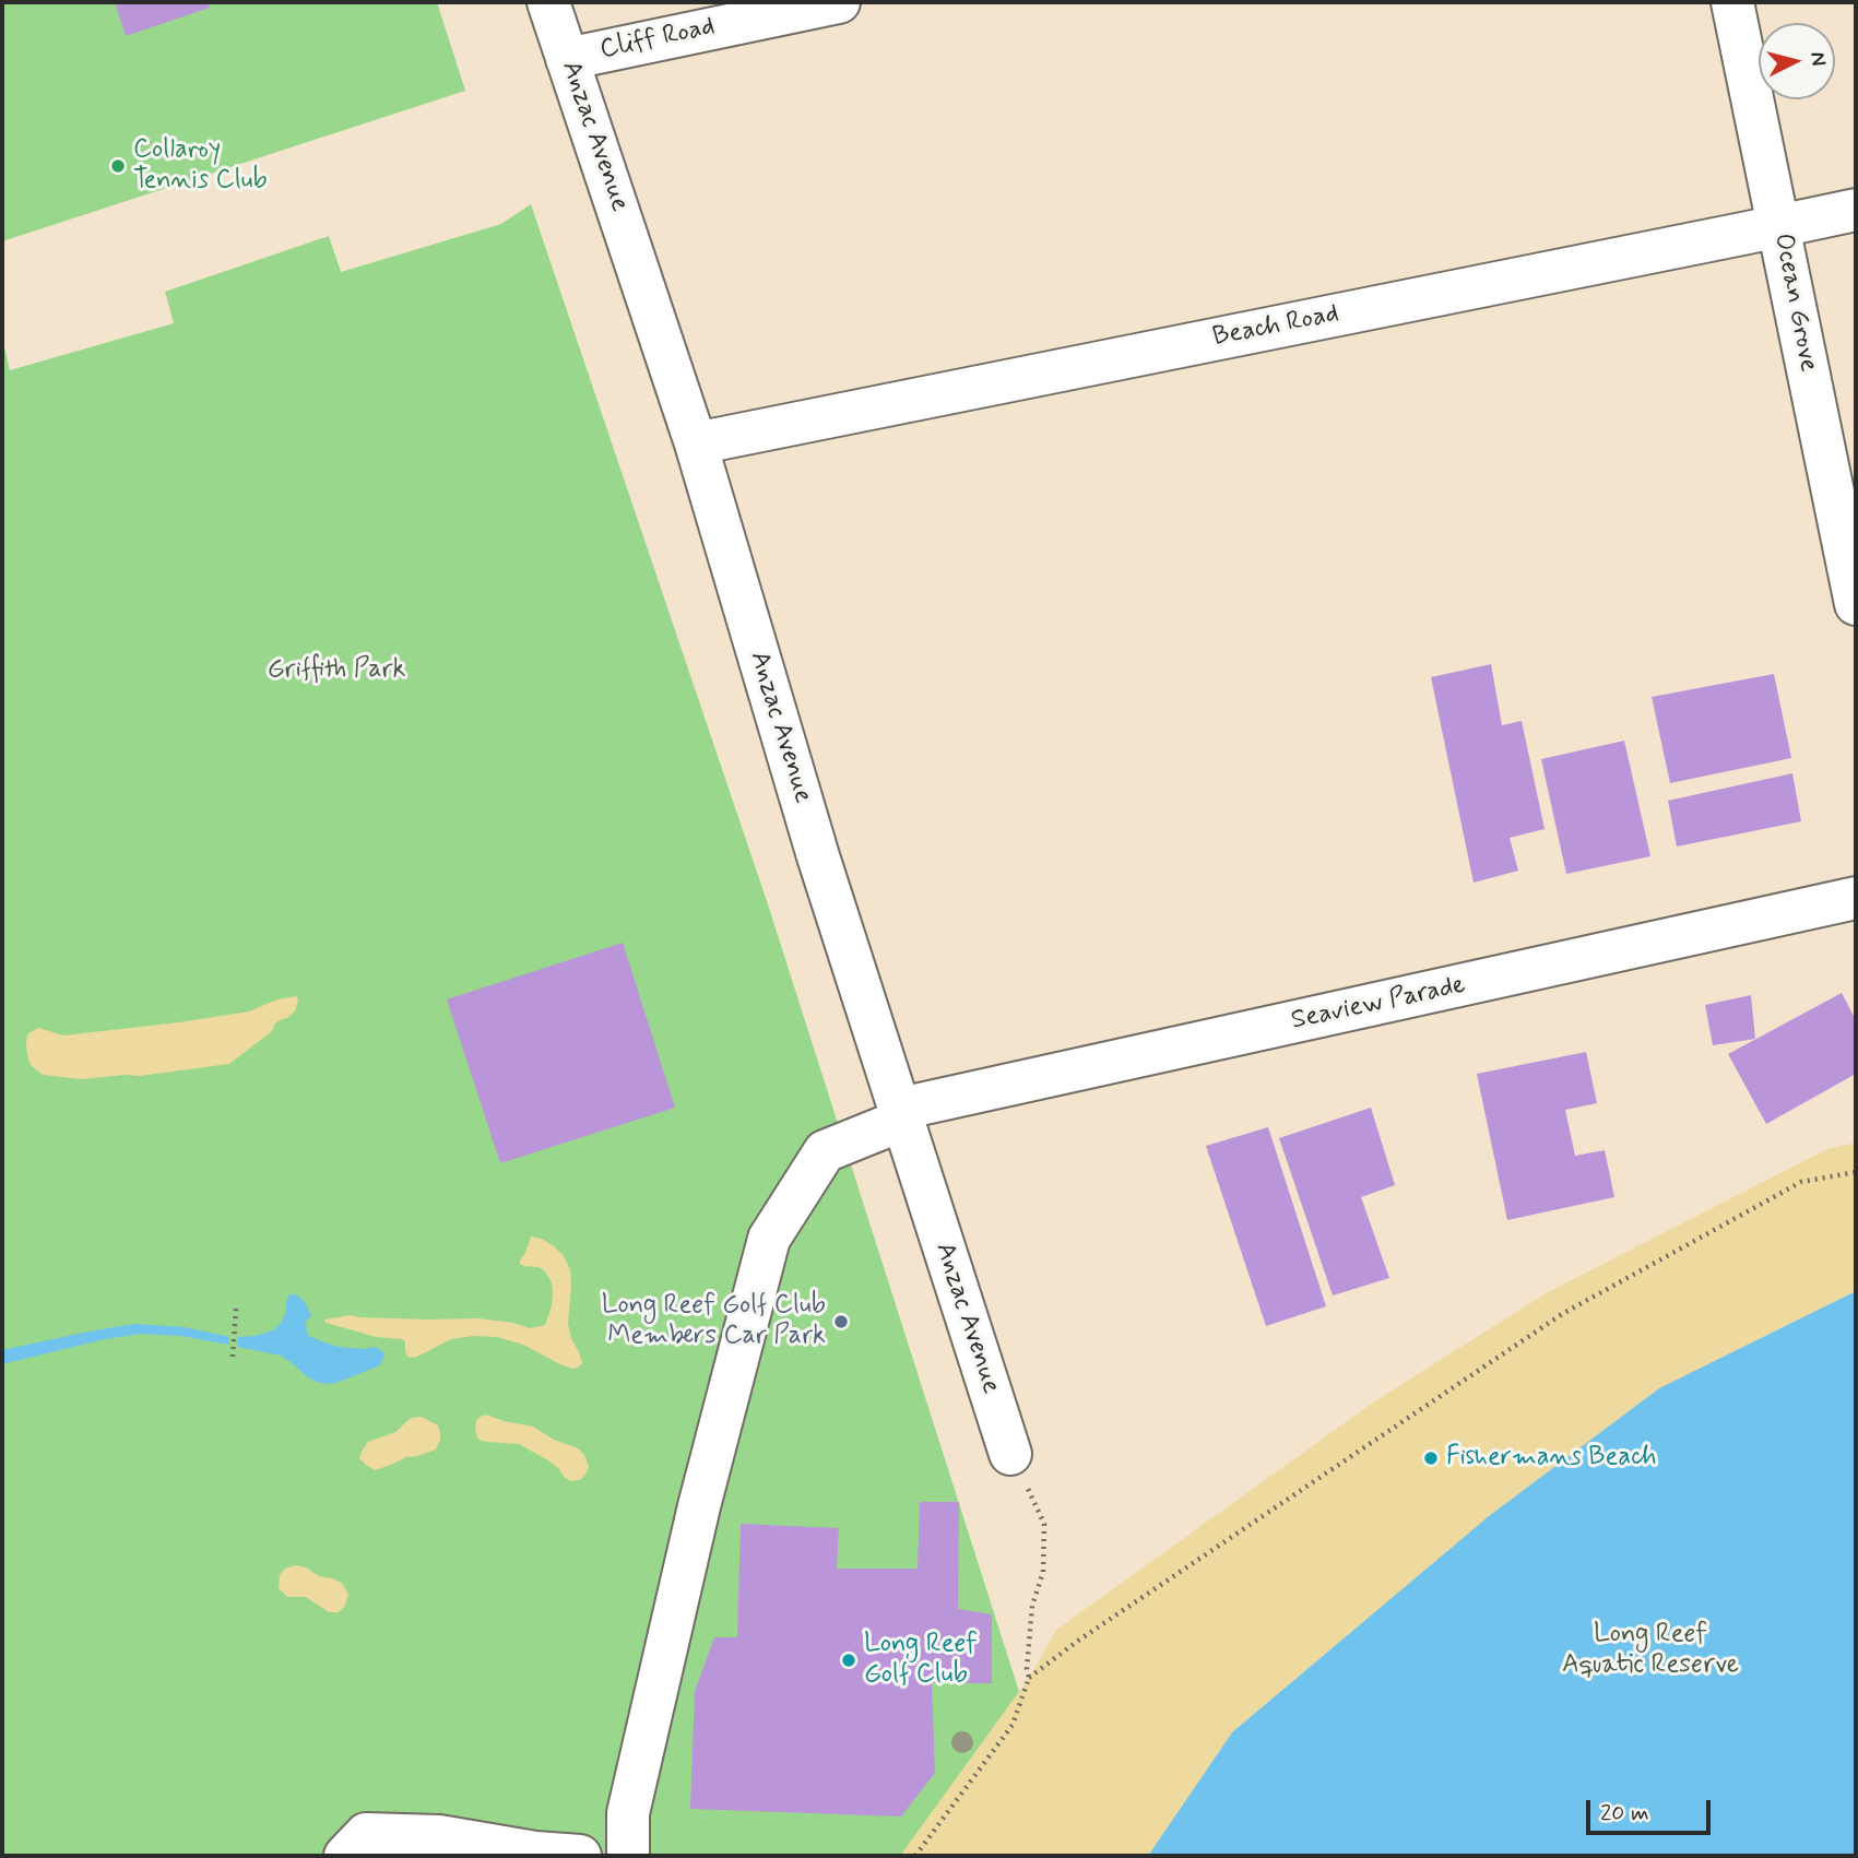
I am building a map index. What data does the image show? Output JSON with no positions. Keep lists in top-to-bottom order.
{
  "streets": {
    "street": [
      "Cliff Road",
      "Anzac Avenue",
      "Ocean Grove",
      "Beach Road",
      "Seaview Parade"
    ]
  },
  "crossings": [
    ["Cliff Road", "Anzac Avenue"],
    ["Anzac Avenue", "Beach Road"],
    ["Anzac Avenue", "Seaview Parade"],
    ["Ocean Grove", "Beach Road"]
  ],
  "parks": ["Griffith Park", "Long Reef Aquatic Reserve"],
  "places": [
    "Collaroy Tennis Club",
    "Long Reef Golf Club Members Car Park",
    "Fishermans Beach",
    "Long Reef Golf Club"
  ],
  "scale_bar": "20 m",
  "north": "right"
}
